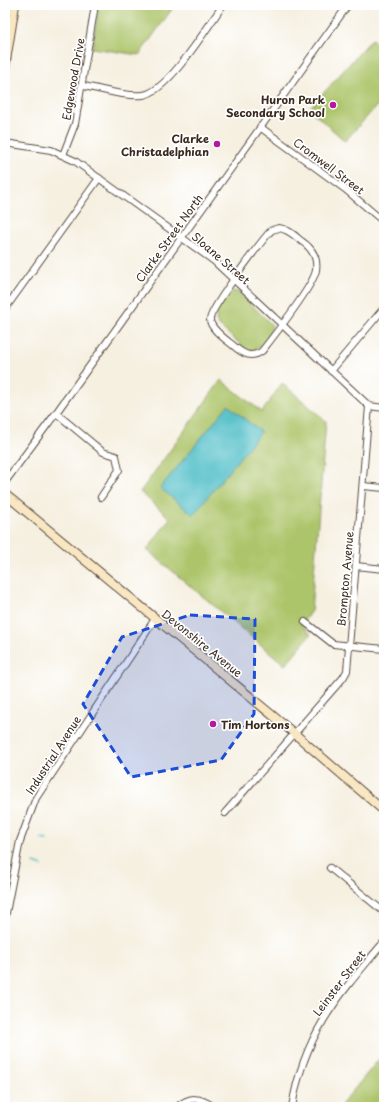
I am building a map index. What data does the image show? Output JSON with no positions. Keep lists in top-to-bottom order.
{
  "streets": {
    "main road": ["Devonshire Avenue"],
    "street": [
      "Edgewood Drive",
      "Cromwell Street",
      "Clarke Street North",
      "Sloane Street",
      "Brompton Avenue",
      "Industrial Avenue",
      "Leinster Street"
    ]
  },
  "crossings": [
    ["Edgewood Drive", "Sloane Street"],
    ["Cromwell Street", "Clarke Street North"],
    ["Clarke Street North", "Sloane Street"],
    ["Sloane Street", "Brompton Avenue"],
    ["Brompton Avenue", "Devonshire Avenue"],
    ["Devonshire Avenue", "Industrial Avenue"]
  ],
  "places": ["Huron Park Secondary School", "Clarke Christadelphian", "Tim Hortons"]
}
